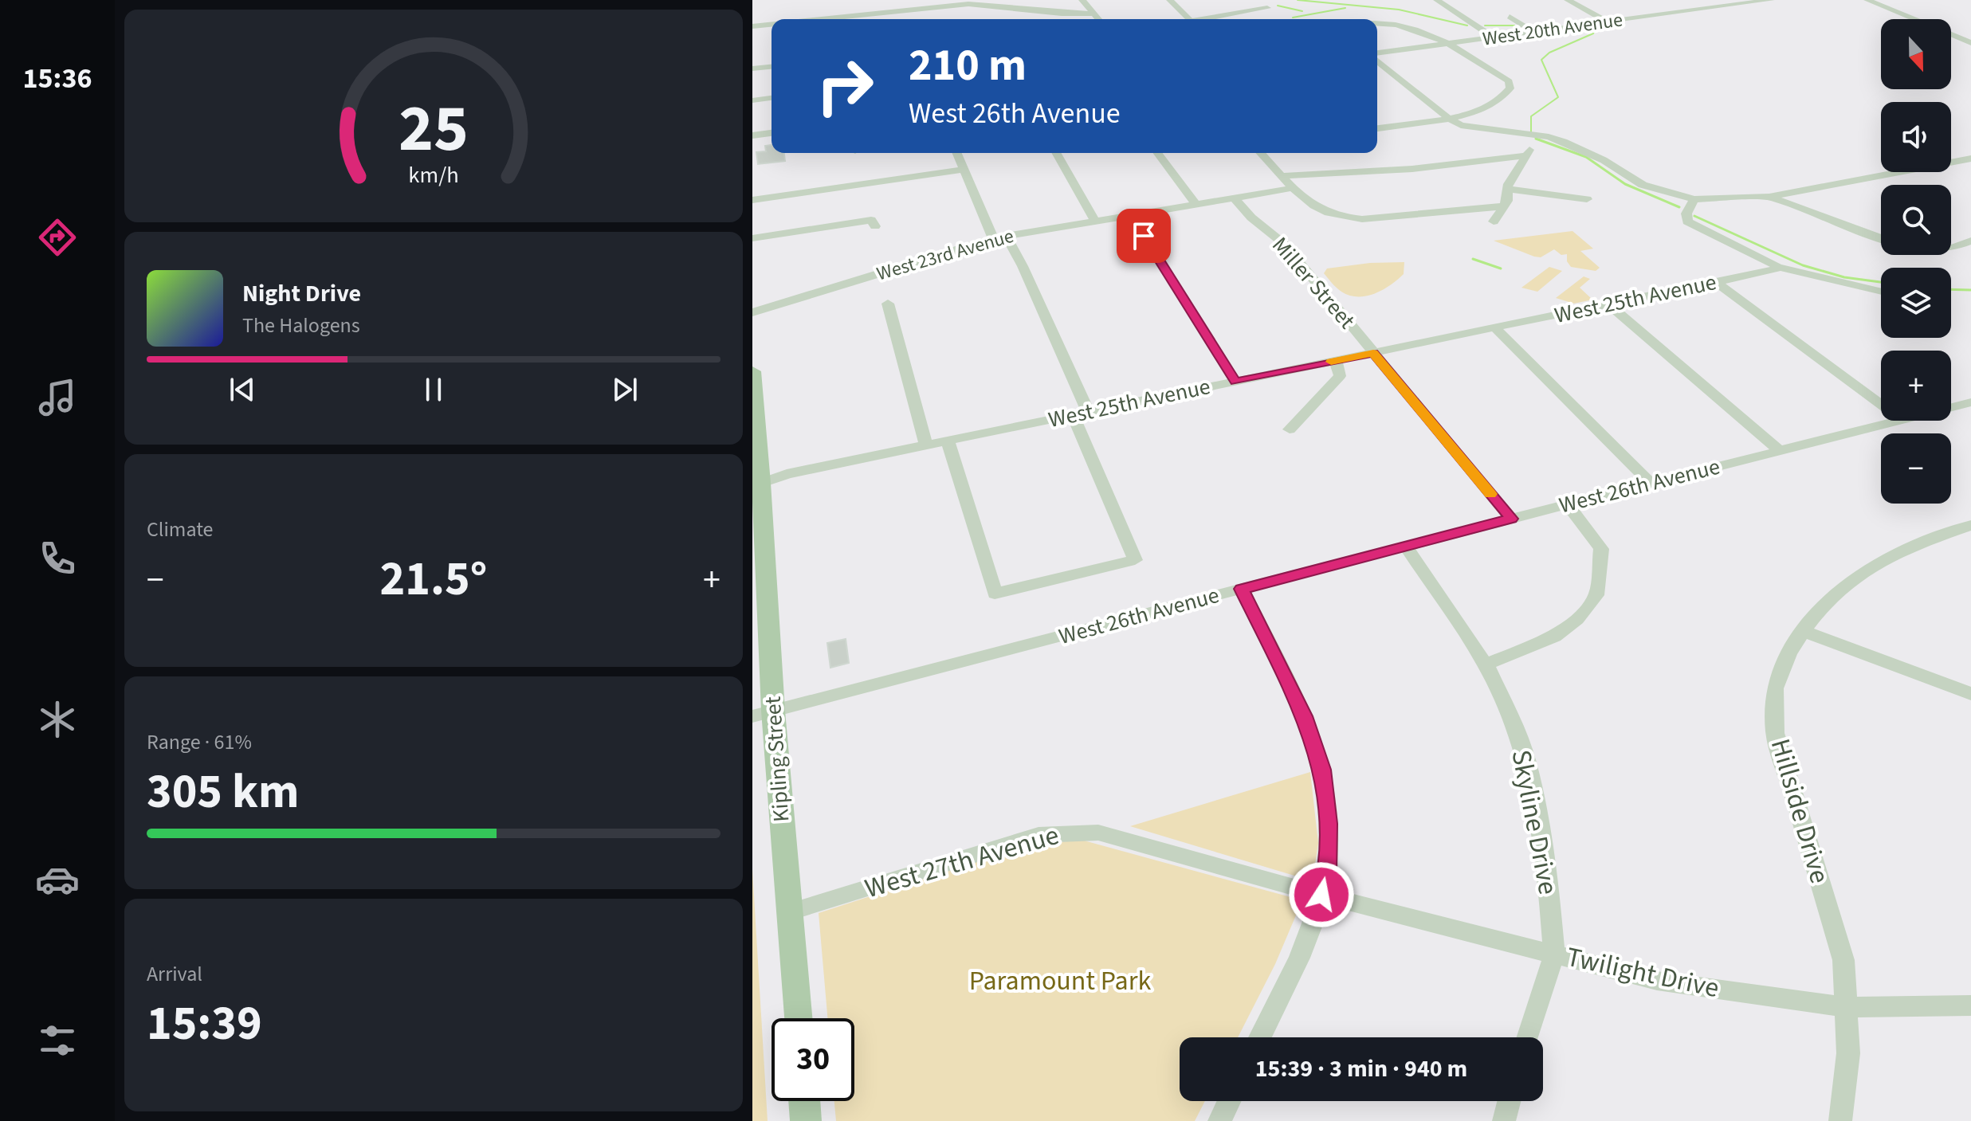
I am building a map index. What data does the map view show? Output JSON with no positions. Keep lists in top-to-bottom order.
{
  "streets": {
    "main road": ["Kipling Street"],
    "street": [
      "West 20th Avenue",
      "West 23rd Avenue",
      "Miller Street",
      "West 25th Avenue",
      "West 26th Avenue",
      "Hillside Drive",
      "Skyline Drive",
      "West 27th Avenue",
      "Twilight Drive"
    ]
  },
  "crossings": [
    ["West 23rd Avenue", "Miller Street"],
    ["Miller Street", "West 25th Avenue"],
    ["Miller Street", "West 26th Avenue"],
    ["West 25th Avenue", "Kipling Street"],
    ["West 26th Avenue", "Kipling Street"],
    ["West 26th Avenue", "Skyline Drive"],
    ["Kipling Street", "West 27th Avenue"],
    ["Hillside Drive", "Twilight Drive"],
    ["Skyline Drive", "Twilight Drive"],
    ["West 27th Avenue", "Twilight Drive"]
  ],
  "parks": ["Paramount Park"],
  "north": "bottom",
  "page": {
    "tabs": "15:36",
    "map_buttons": ["+", "−"],
    "turn": ["210 m", "West 26th Avenue"],
    "song": ["Night Drive", "The Halogens"],
    "tile": [
      "Climate",
      ["Range · 61%", "305 km"],
      ["Arrival", "15:39"]
    ],
    "heat": ["−", "21.5°", "+"],
    "limit": "30",
    "trip": "15:39 · 3 min · 940 m",
    "gauge": ["25", "km/h"]
  }
}
